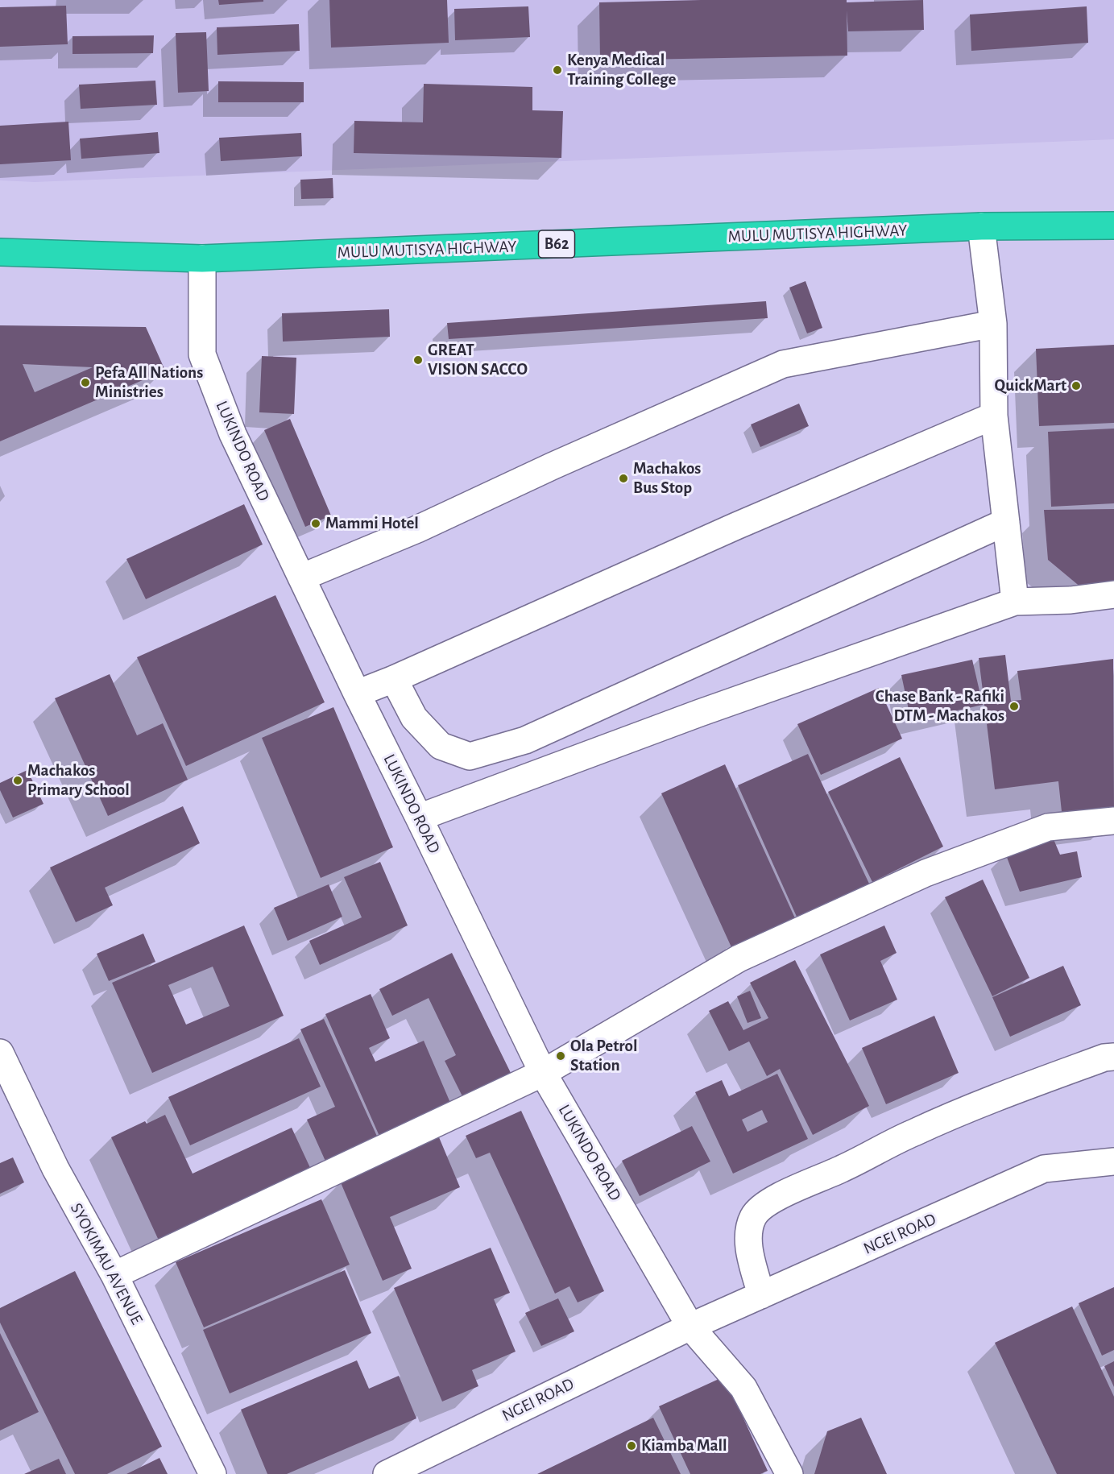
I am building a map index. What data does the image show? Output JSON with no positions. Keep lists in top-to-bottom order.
{
  "streets": {
    "highway": ["MULU MUTISYA HIGHWAY", "B62"],
    "street": ["LUKINDO ROAD", "NGEI ROAD", "SYOKIMAU AVENUE"]
  },
  "crossings": [
    ["MULU MUTISYA HIGHWAY", "LUKINDO ROAD"],
    ["LUKINDO ROAD", "NGEI ROAD"]
  ],
  "places": [
    "Kenya Medical Training College",
    "GREAT VISION SACCO",
    "Pefa All Nations Ministries",
    "QuickMart",
    "Machakos Bus Stop",
    "Mammi Hotel",
    "Chase Bank - Rafiki DTM - Machakos",
    "Machakos Primary School",
    "Ola Petrol Station",
    "Kiamba Mall"
  ]
}
